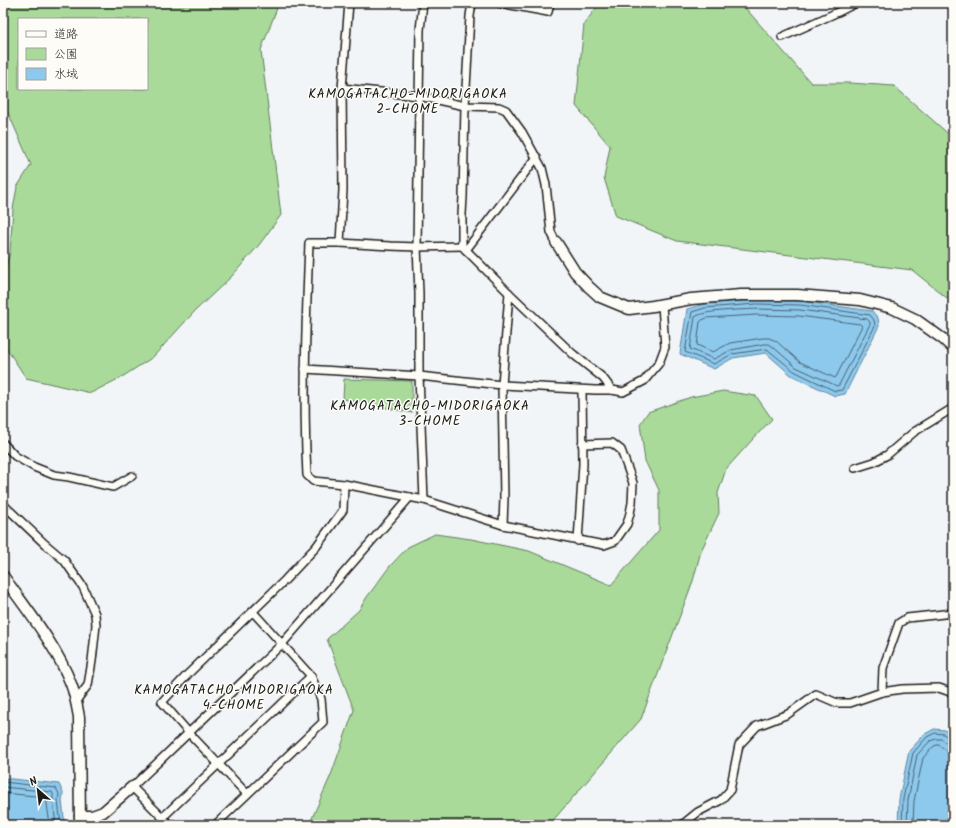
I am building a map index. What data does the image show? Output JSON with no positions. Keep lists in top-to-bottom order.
{
  "districts": ["KAMOGATACHO-MIDORIGAOKA 2-CHOME", "KAMOGATACHO-MIDORIGAOKA 3-CHOME", "KAMOGATACHO-MIDORIGAOKA 4-CHOME"],
  "legend": ["道路", "公園", "水域"],
  "north": "top left"
}
